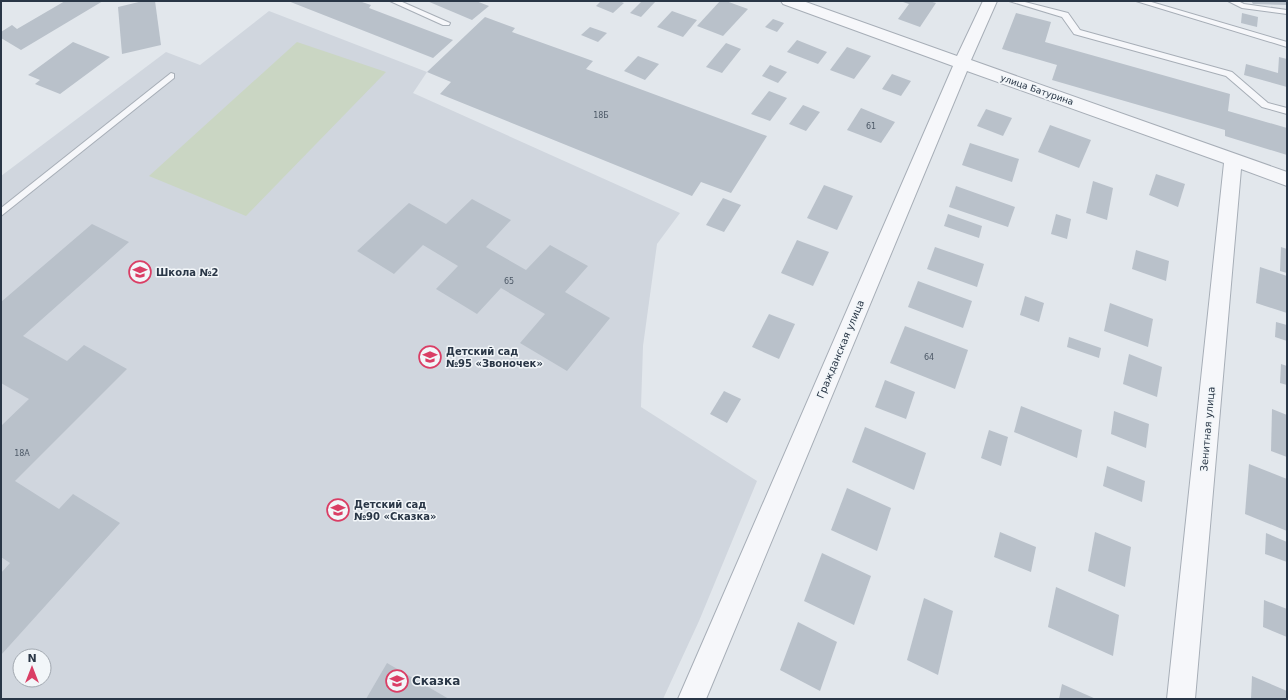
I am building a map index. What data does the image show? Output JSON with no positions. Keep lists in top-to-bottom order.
{
  "streets": {
    "street": ["улица Батурина", "Гражданская улица", "Зенитная улица"]
  },
  "crossings": [
    ["улица Батурина", "Гражданская улица"],
    ["улица Батурина", "Зенитная улица"]
  ],
  "places": {
    "school or university": [
      "Школа №2",
      "Детский сад №95 «Звоночек»",
      "Детский сад №90 «Сказка»",
      "Сказка"
    ]
  },
  "house_numbers": [
    "18Б",
    "61",
    "65",
    "64",
    "18А"
  ],
  "north": "top"
}
